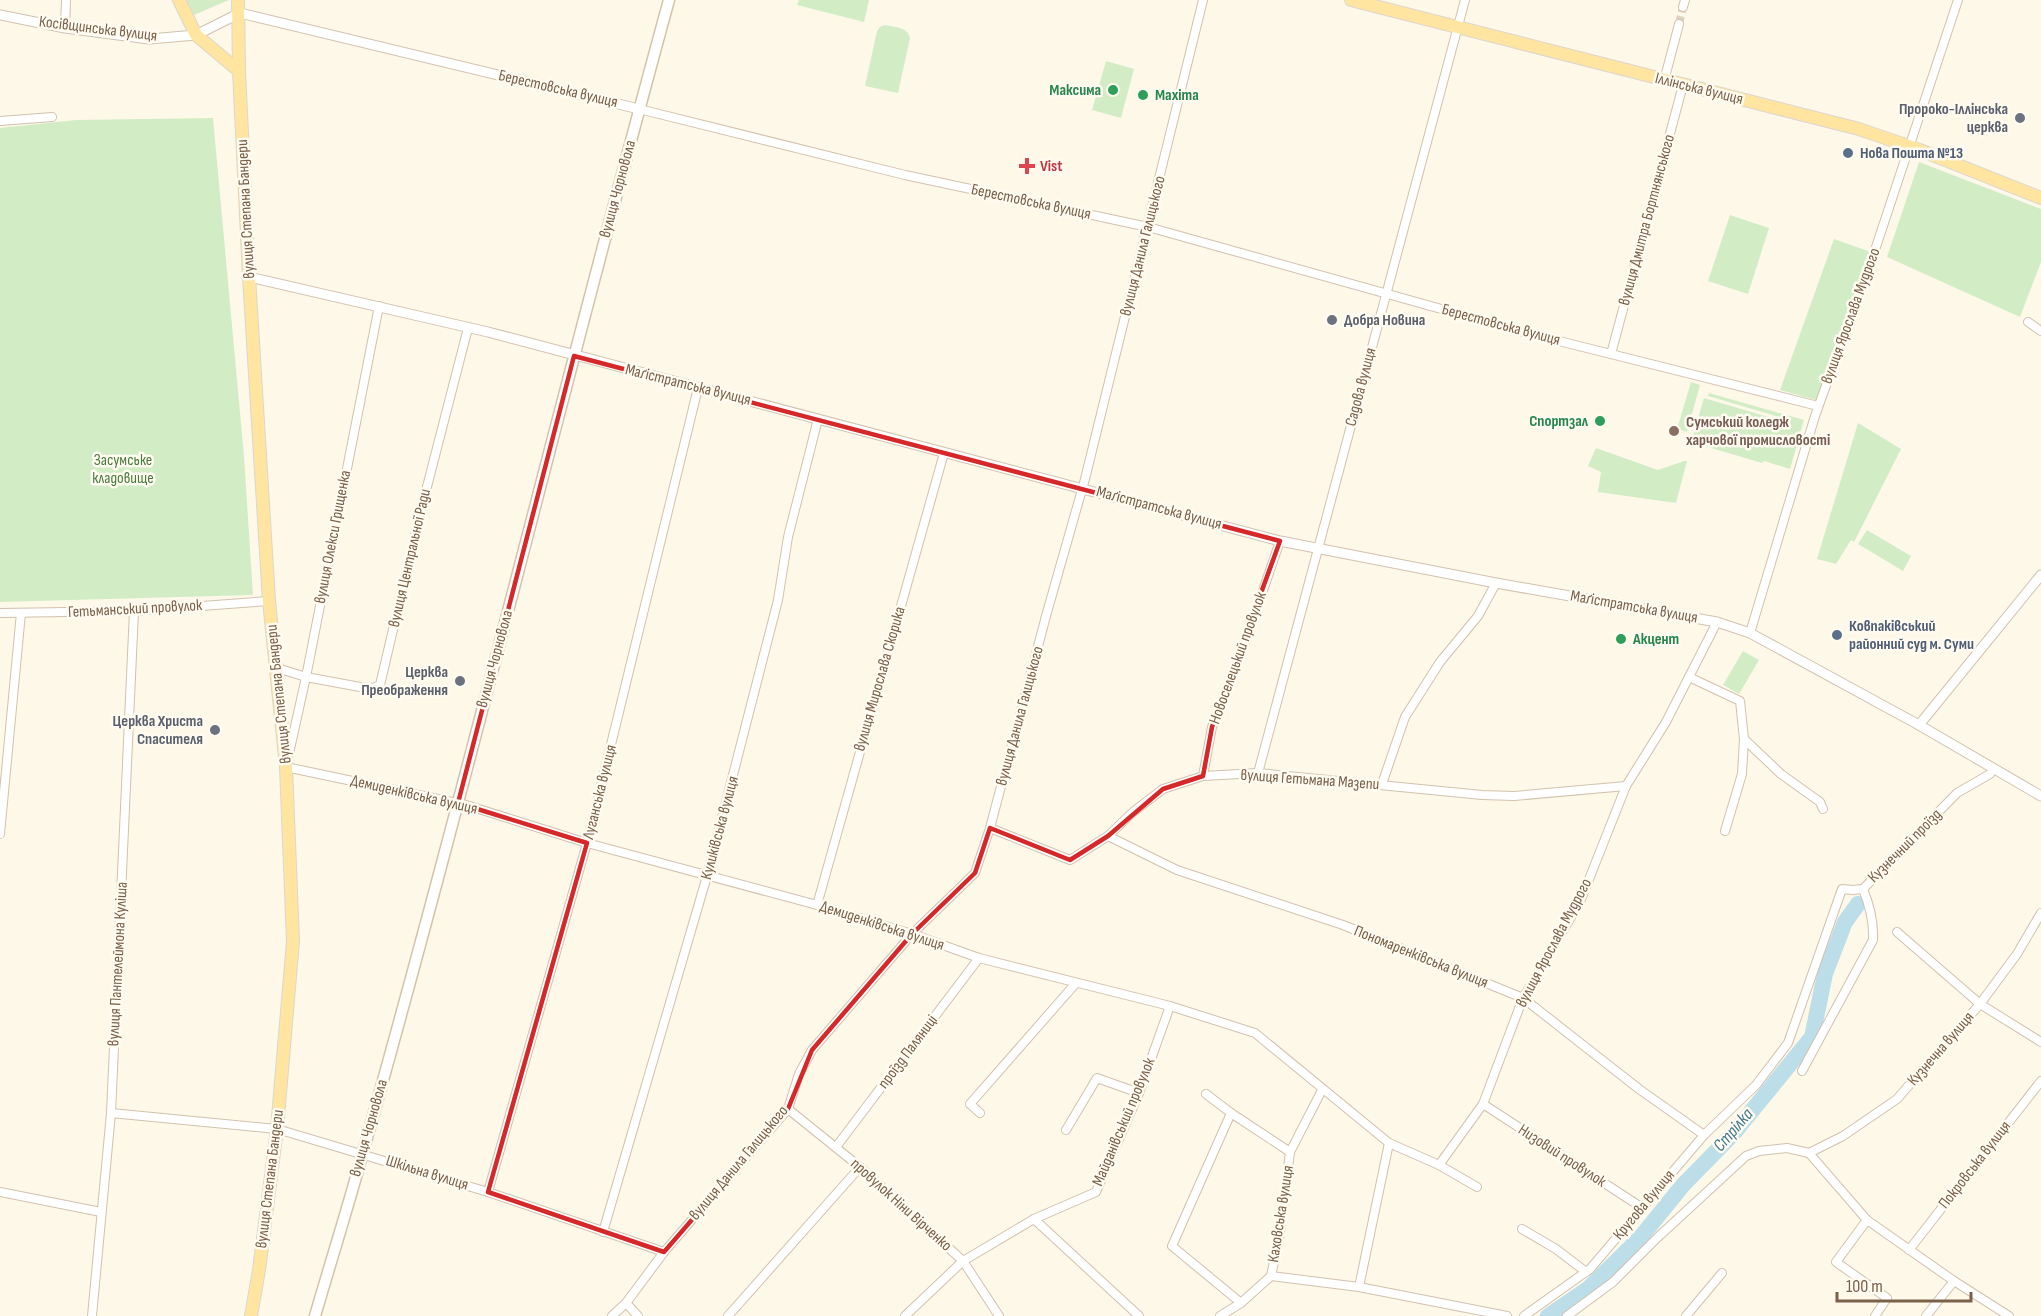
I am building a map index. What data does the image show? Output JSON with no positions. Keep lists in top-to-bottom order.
{
  "streets": {
    "main road": ["Іллінська вулиця", "вулиця Чорновола", "вулиця Степана Бандери"],
    "street": [
      "Косівщинська вулиця",
      "Берестовська вулиця",
      "вулиця Дмитра Бортнянського",
      "вулиця Данила Галицького",
      "вулиця Ярослава Мудрого",
      "Маґістратська вулиця",
      "Садова вулиця",
      "вулиця Олекси Грищенка",
      "вулиця Центральної Ради",
      "Гетьманський провулок",
      "Новоселецький провулок",
      "вулиця Мирослава Скорика",
      "вулиця Гетьмана Мазепи",
      "Луганська вулиця",
      "Демиденківська вулиця",
      "Куликівська вулиця",
      "Кузнечний проїзд",
      "Пономаренківська вулиця",
      "вулиця Пантелеймона Куліша",
      "Кузнечна вулиця",
      "проїзд Паляниці",
      "Майданівський провулок",
      "Низовий провулок",
      "Покровська вулиця",
      "Шкільна вулиця",
      "провулок Ніни Вірченко",
      "Кругова вулиця",
      "Каховська вулиця"
    ]
  },
  "crossings": [
    ["Берестовська вулиця", "вулиця Чорновола"],
    ["Берестовська вулиця", "вулиця Степана Бандери"],
    ["Берестовська вулиця", "вулиця Дмитра Бортнянського"],
    ["Берестовська вулиця", "вулиця Данила Галицького"],
    ["Берестовська вулиця", "вулиця Ярослава Мудрого"],
    ["Берестовська вулиця", "Садова вулиця"],
    ["Іллінська вулиця", "вулиця Дмитра Бортнянського"],
    ["Іллінська вулиця", "вулиця Ярослава Мудрого"],
    ["Іллінська вулиця", "Садова вулиця"],
    ["вулиця Чорновола", "Маґістратська вулиця"],
    ["вулиця Чорновола", "Демиденківська вулиця"],
    ["вулиця Чорновола", "Шкільна вулиця"],
    ["вулиця Степана Бандери", "Маґістратська вулиця"],
    ["вулиця Степана Бандери", "вулиця Олекси Грищенка"],
    ["вулиця Степана Бандери", "вулиця Центральної Ради"],
    ["вулиця Степана Бандери", "Гетьманський провулок"],
    ["вулиця Степана Бандери", "Демиденківська вулиця"],
    ["вулиця Степана Бандери", "Шкільна вулиця"],
    ["вулиця Данила Галицького", "Маґістратська вулиця"],
    ["вулиця Данила Галицького", "вулиця Гетьмана Мазепи"],
    ["вулиця Данила Галицького", "Демиденківська вулиця"],
    ["вулиця Данила Галицького", "Шкільна вулиця"],
    ["вулиця Данила Галицького", "провулок Ніни Вірченко"],
    ["вулиця Ярослава Мудрого", "Маґістратська вулиця"],
    ["вулиця Ярослава Мудрого", "вулиця Гетьмана Мазепи"],
    ["вулиця Ярослава Мудрого", "Демиденківська вулиця"],
    ["вулиця Ярослава Мудрого", "Пономаренківська вулиця"],
    ["вулиця Ярослава Мудрого", "Низовий провулок"],
    ["Маґістратська вулиця", "Садова вулиця"],
    ["Маґістратська вулиця", "вулиця Олекси Грищенка"],
    ["Маґістратська вулиця", "вулиця Центральної Ради"],
    ["Маґістратська вулиця", "Новоселецький провулок"],
    ["Маґістратська вулиця", "вулиця Мирослава Скорика"],
    ["Маґістратська вулиця", "Луганська вулиця"],
    ["Маґістратська вулиця", "Куликівська вулиця"],
    ["Маґістратська вулиця", "Кузнечний проїзд"],
    ["Садова вулиця", "вулиця Гетьмана Мазепи"],
    ["вулиця Олекси Грищенка", "вулиця Центральної Ради"],
    ["вулиця Олекси Грищенка", "Демиденківська вулиця"],
    ["Гетьманський провулок", "вулиця Пантелеймона Куліша"],
    ["Новоселецький провулок", "вулиця Гетьмана Мазепи"],
    ["вулиця Мирослава Скорика", "Демиденківська вулиця"],
    ["вулиця Гетьмана Мазепи", "Пономаренківська вулиця"],
    ["Луганська вулиця", "Демиденківська вулиця"],
    ["Луганська вулиця", "Шкільна вулиця"],
    ["Демиденківська вулиця", "Куликівська вулиця"],
    ["Демиденківська вулиця", "проїзд Паляниці"],
    ["Демиденківська вулиця", "Майданівський провулок"],
    ["Демиденківська вулиця", "Каховська вулиця"],
    ["Куликівська вулиця", "Шкільна вулиця"],
    ["Кузнечний проїзд", "Кругова вулиця"],
    ["Пономаренківська вулиця", "Кругова вулиця"],
    ["вулиця Пантелеймона Куліша", "Шкільна вулиця"],
    ["проїзд Паляниці", "провулок Ніни Вірченко"],
    ["Майданівський провулок", "провулок Ніни Вірченко"],
    ["Низовий провулок", "Кругова вулиця"]
  ],
  "water": ["Стрілка"],
  "parks": ["Засумське кладовище"],
  "places": {
    "other": [
      "Максима",
      "Maxima",
      "Пророко-Іллінська церква",
      "Нова Пошта №13",
      "Добра Новина",
      "Спортзал",
      "Сумський коледж харчової промисловості",
      "Ковпаківський районний суд м. Суми",
      "Акцент",
      "Церква Преображення",
      "Церква Христа Спасителя"
    ],
    "health": ["Vist"]
  },
  "scale_bar": "100 m"
}
